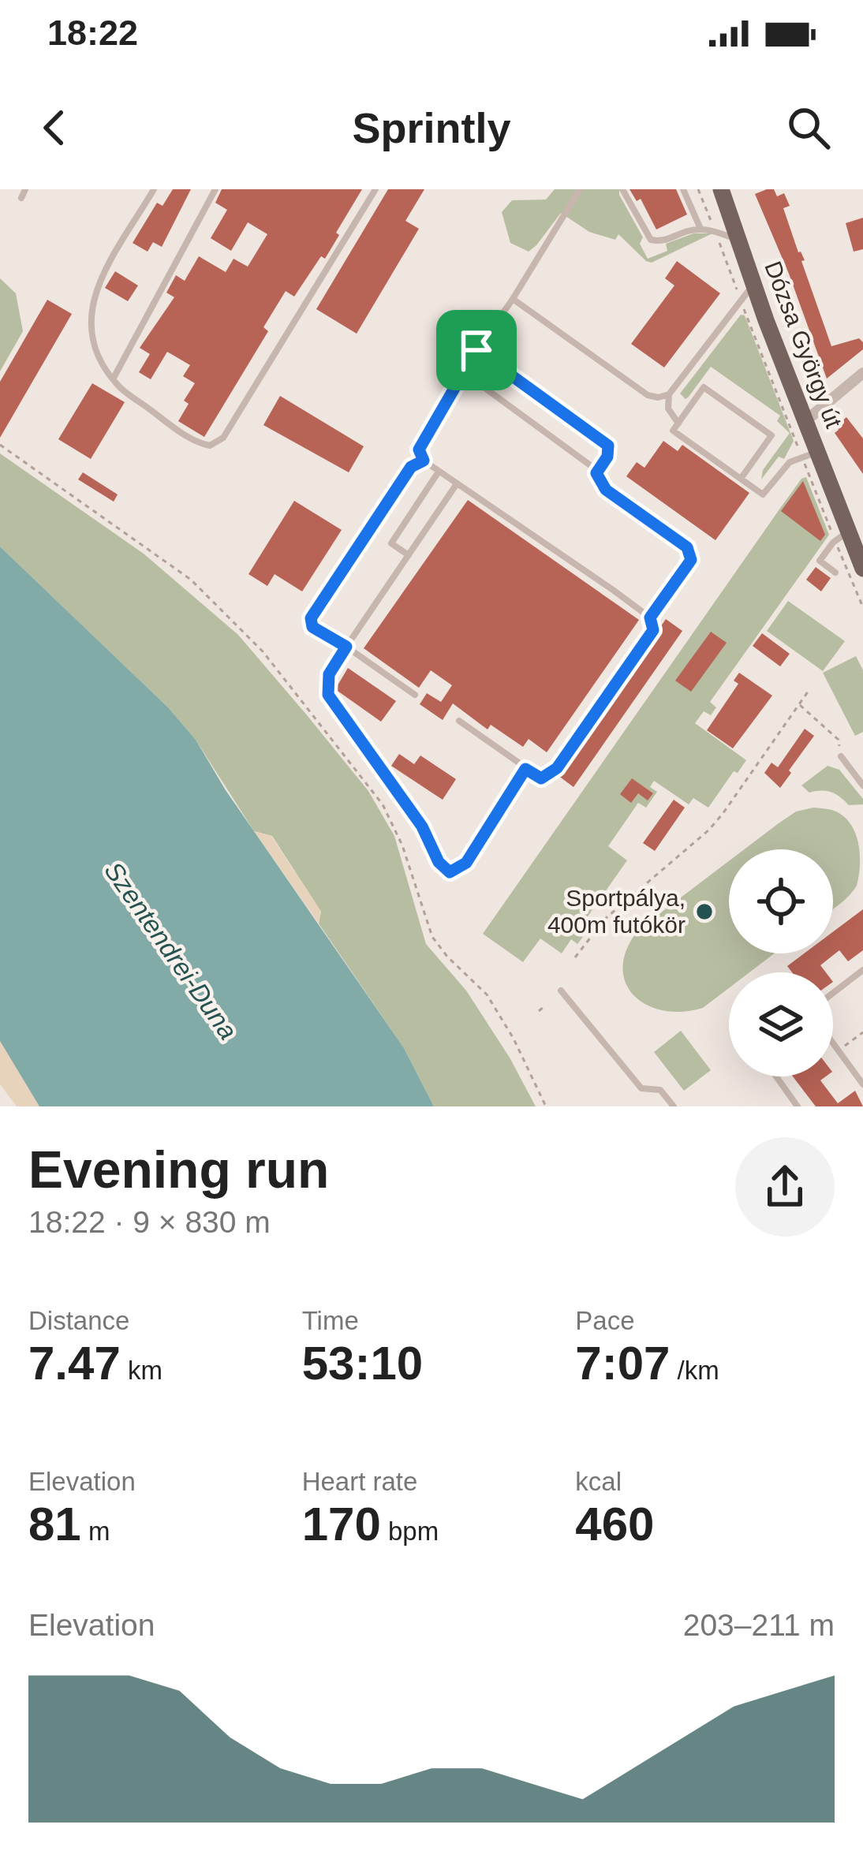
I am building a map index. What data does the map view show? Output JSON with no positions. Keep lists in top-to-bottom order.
{
  "streets": {
    "main road": ["Dózsa György út"]
  },
  "water": ["Szentendrei-Duna"],
  "places": ["Sportpálya, 400m futókör"],
  "page": {
    "status": "18:22",
    "header": "Sprintly",
    "heading": ["Evening run", "18:22 · 9 × 830 m"],
    "stats": [
      ["Distance", "7.47 km"],
      ["Time", "53:10"],
      ["Pace", "7:07 /km"],
      ["Elevation", "81 m"],
      ["Heart rate", "170 bpm"],
      ["kcal", "460"]
    ],
    "chart": ["Elevation", "203–211 m"]
  }
}
